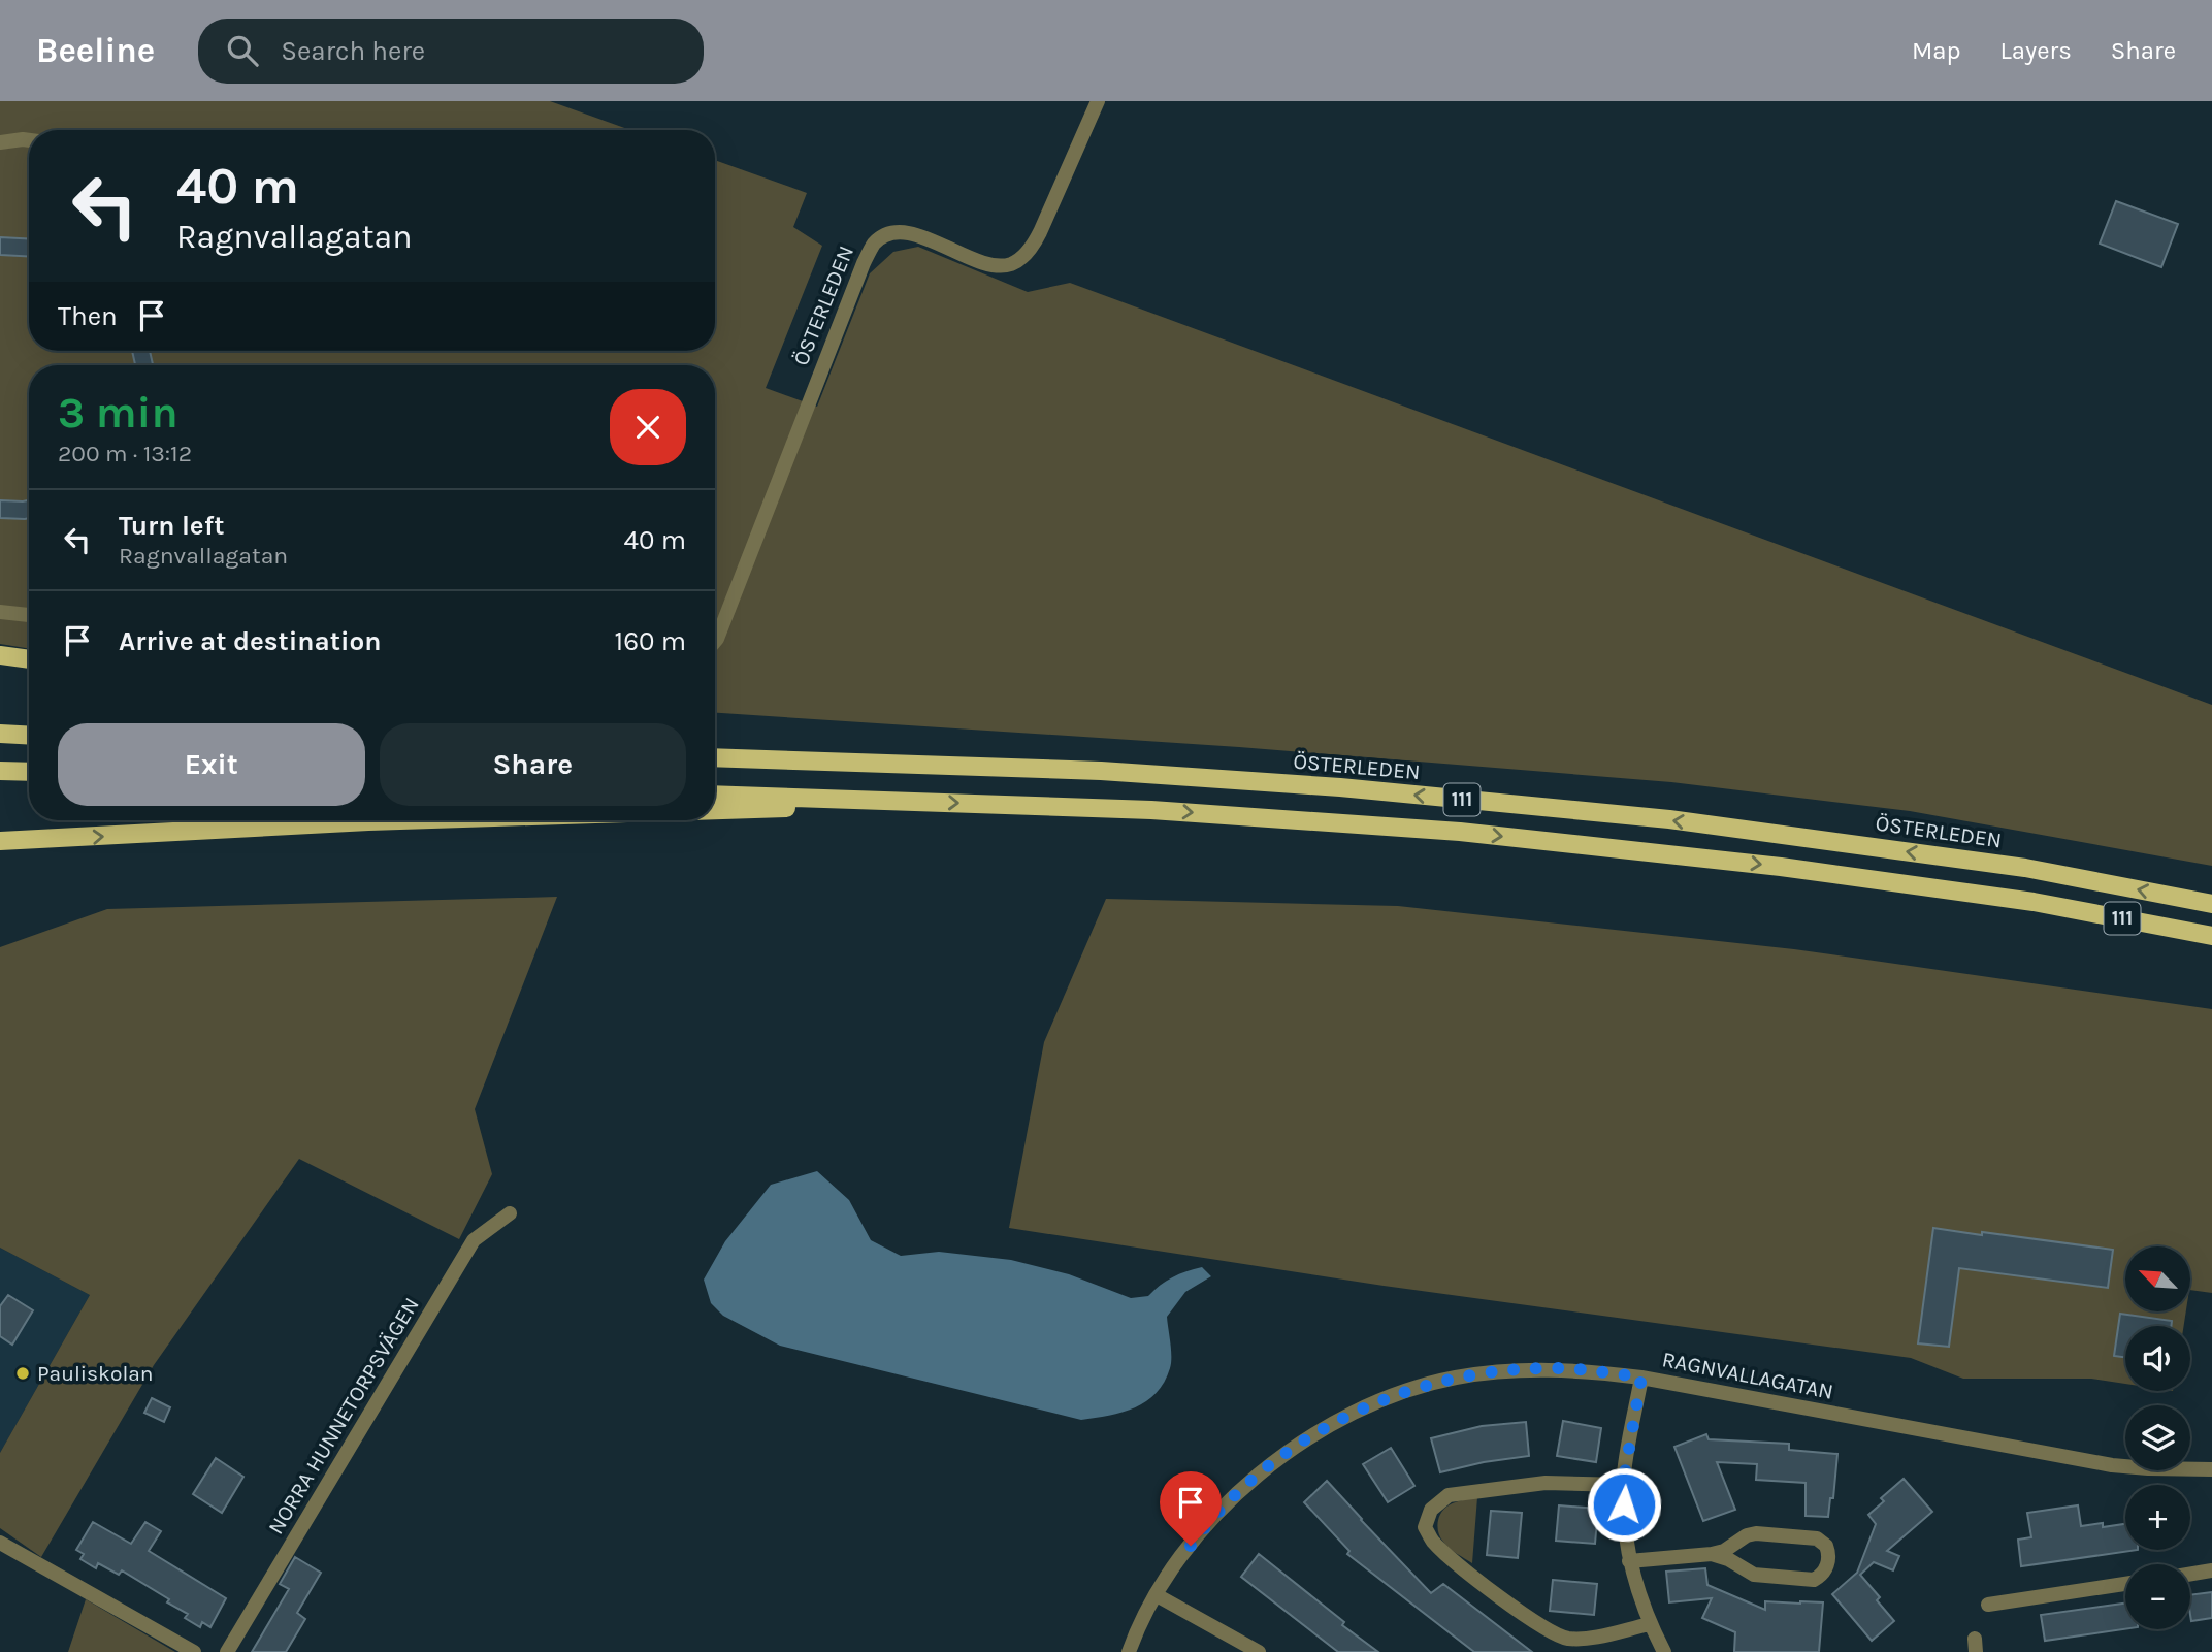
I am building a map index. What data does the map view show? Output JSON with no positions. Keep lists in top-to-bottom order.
{
  "streets": {
    "main road": ["ÖSTERLEDEN", "111"],
    "street": ["RAGNVALLAGATAN", "NORRA HUNNETORPSVÄGEN"]
  },
  "one_way": ["ÖSTERLEDEN"],
  "places": ["Pauliskolan"],
  "north": "top left",
  "page": {
    "header": "Beeline",
    "search": "Search here",
    "nav": ["Map", "Layers", "Share"],
    "turn": ["40 m", "Ragnvallagatan"],
    "then": "Then",
    "heading": ["3 min", "200 m · 13:12"],
    "list": [
      {
        "name": "Turn left",
        "note": "Ragnvallagatan",
        "value": "40 m"
      },
      {
        "name": "Arrive at destination",
        "value": "160 m"
      }
    ],
    "buttons": ["Exit", "Share"],
    "map_buttons": ["+", "−"]
  }
}
